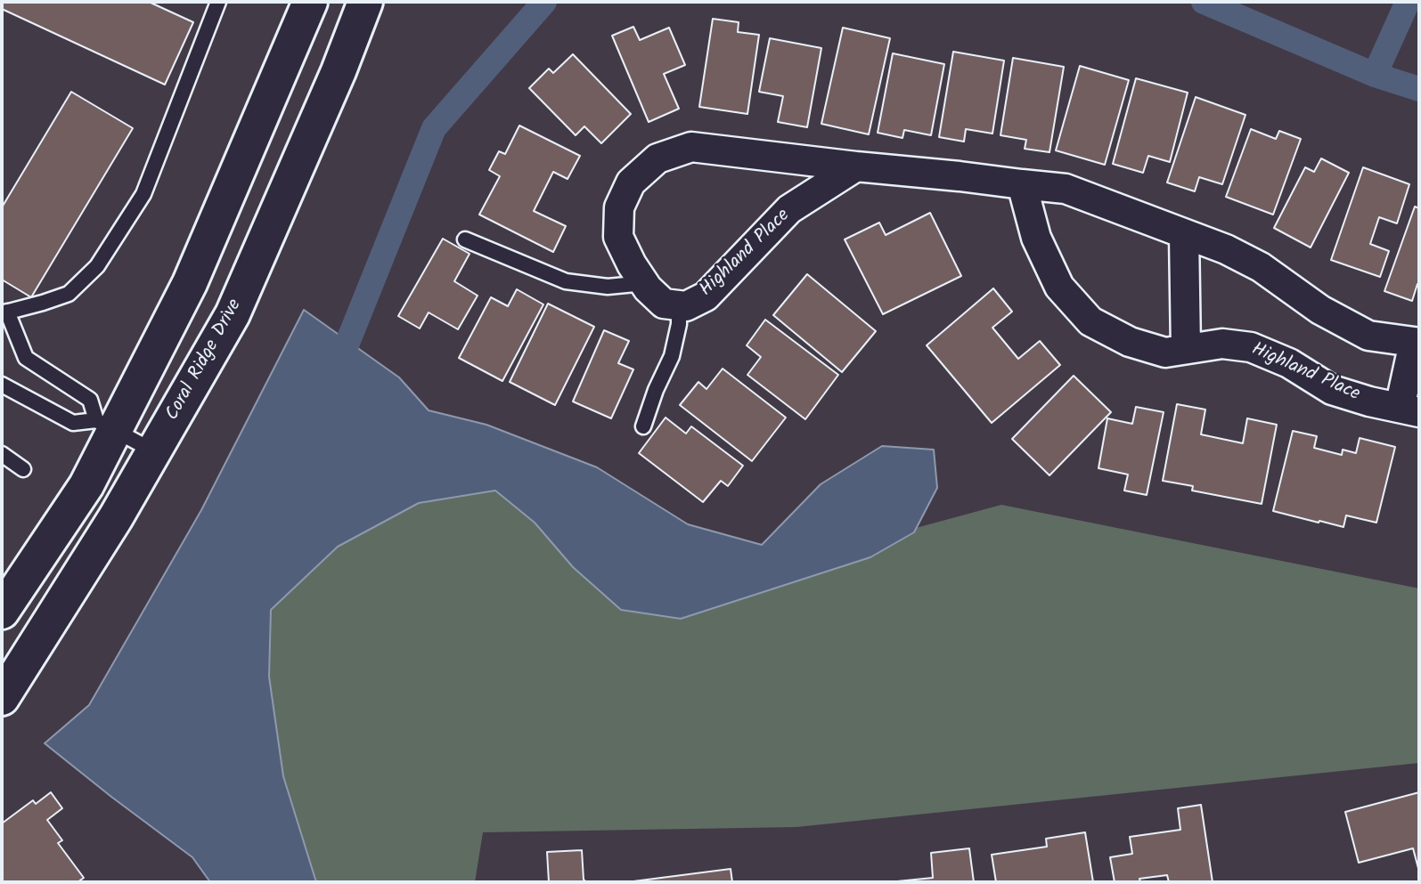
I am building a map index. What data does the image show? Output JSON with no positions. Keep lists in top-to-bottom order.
{
  "streets": {
    "main road": ["Coral Ridge Drive"],
    "street": ["Highland Place"]
  }
}
